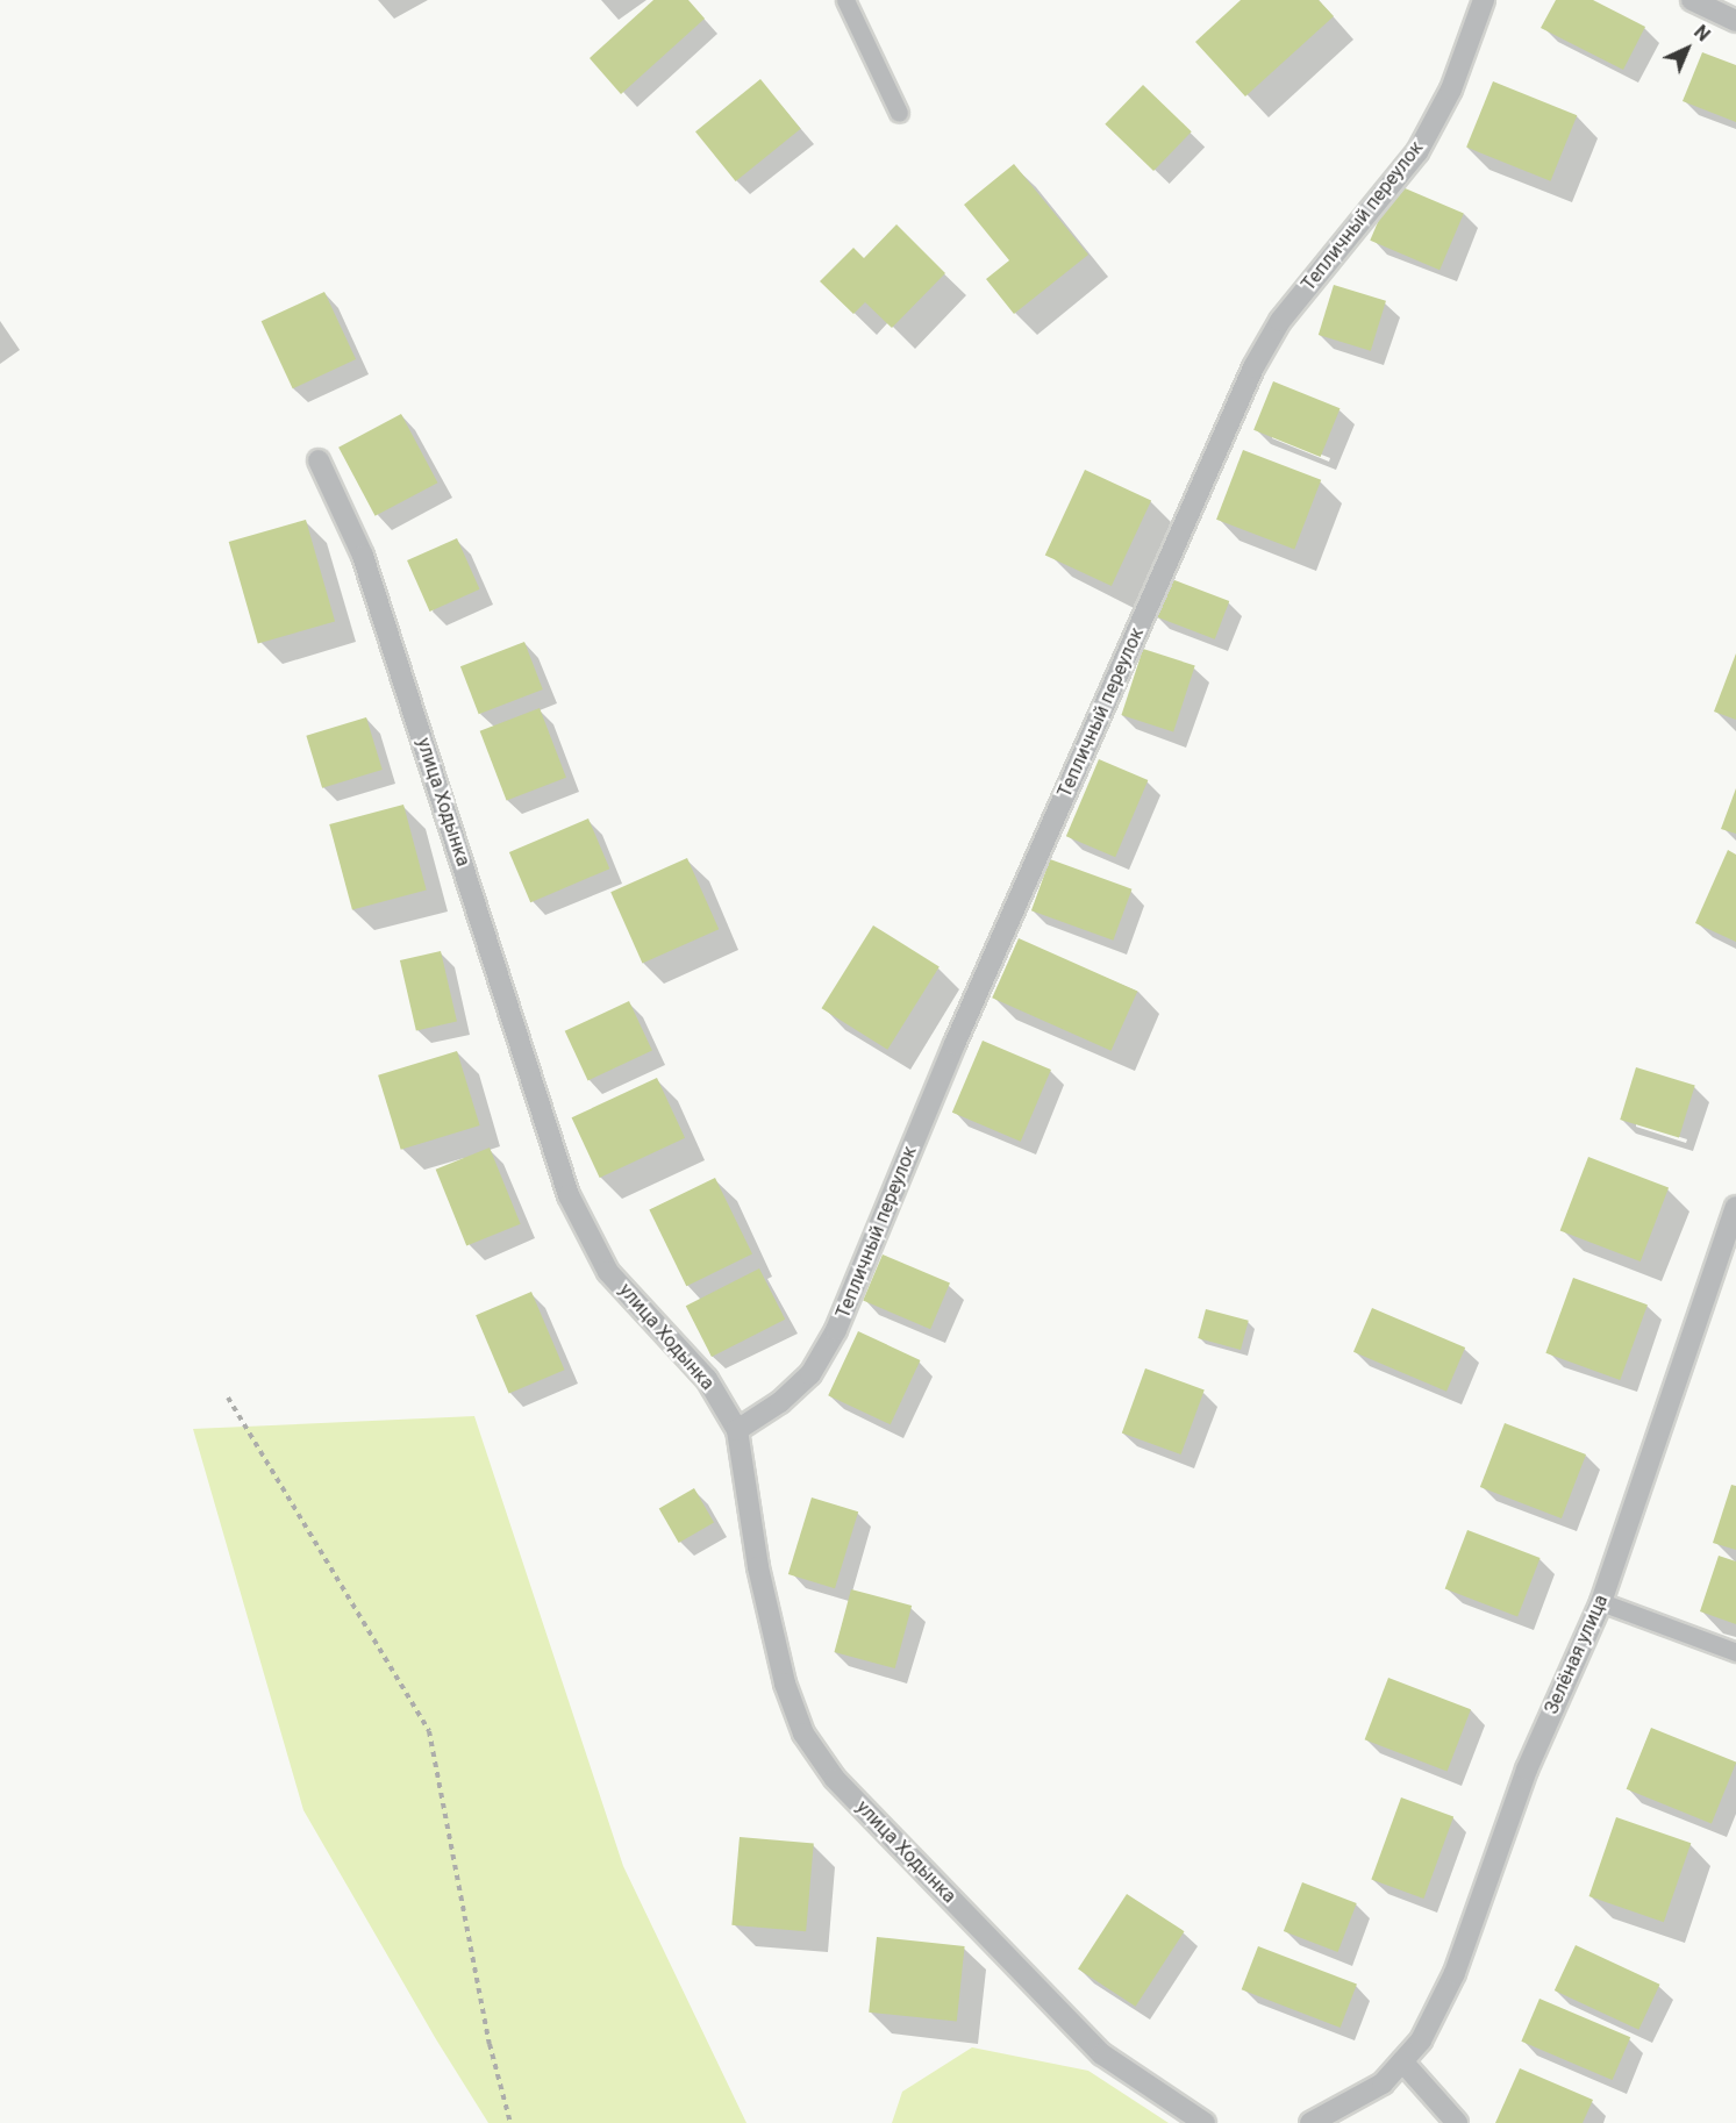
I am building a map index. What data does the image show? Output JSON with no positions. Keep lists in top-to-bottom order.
{
  "streets": {
    "street": ["Тепличный переулок", "улица Ходынка", "Зелёная улица"]
  },
  "crossings": [
    ["Тепличный переулок", "улица Ходынка"]
  ],
  "north": "top right"
}
